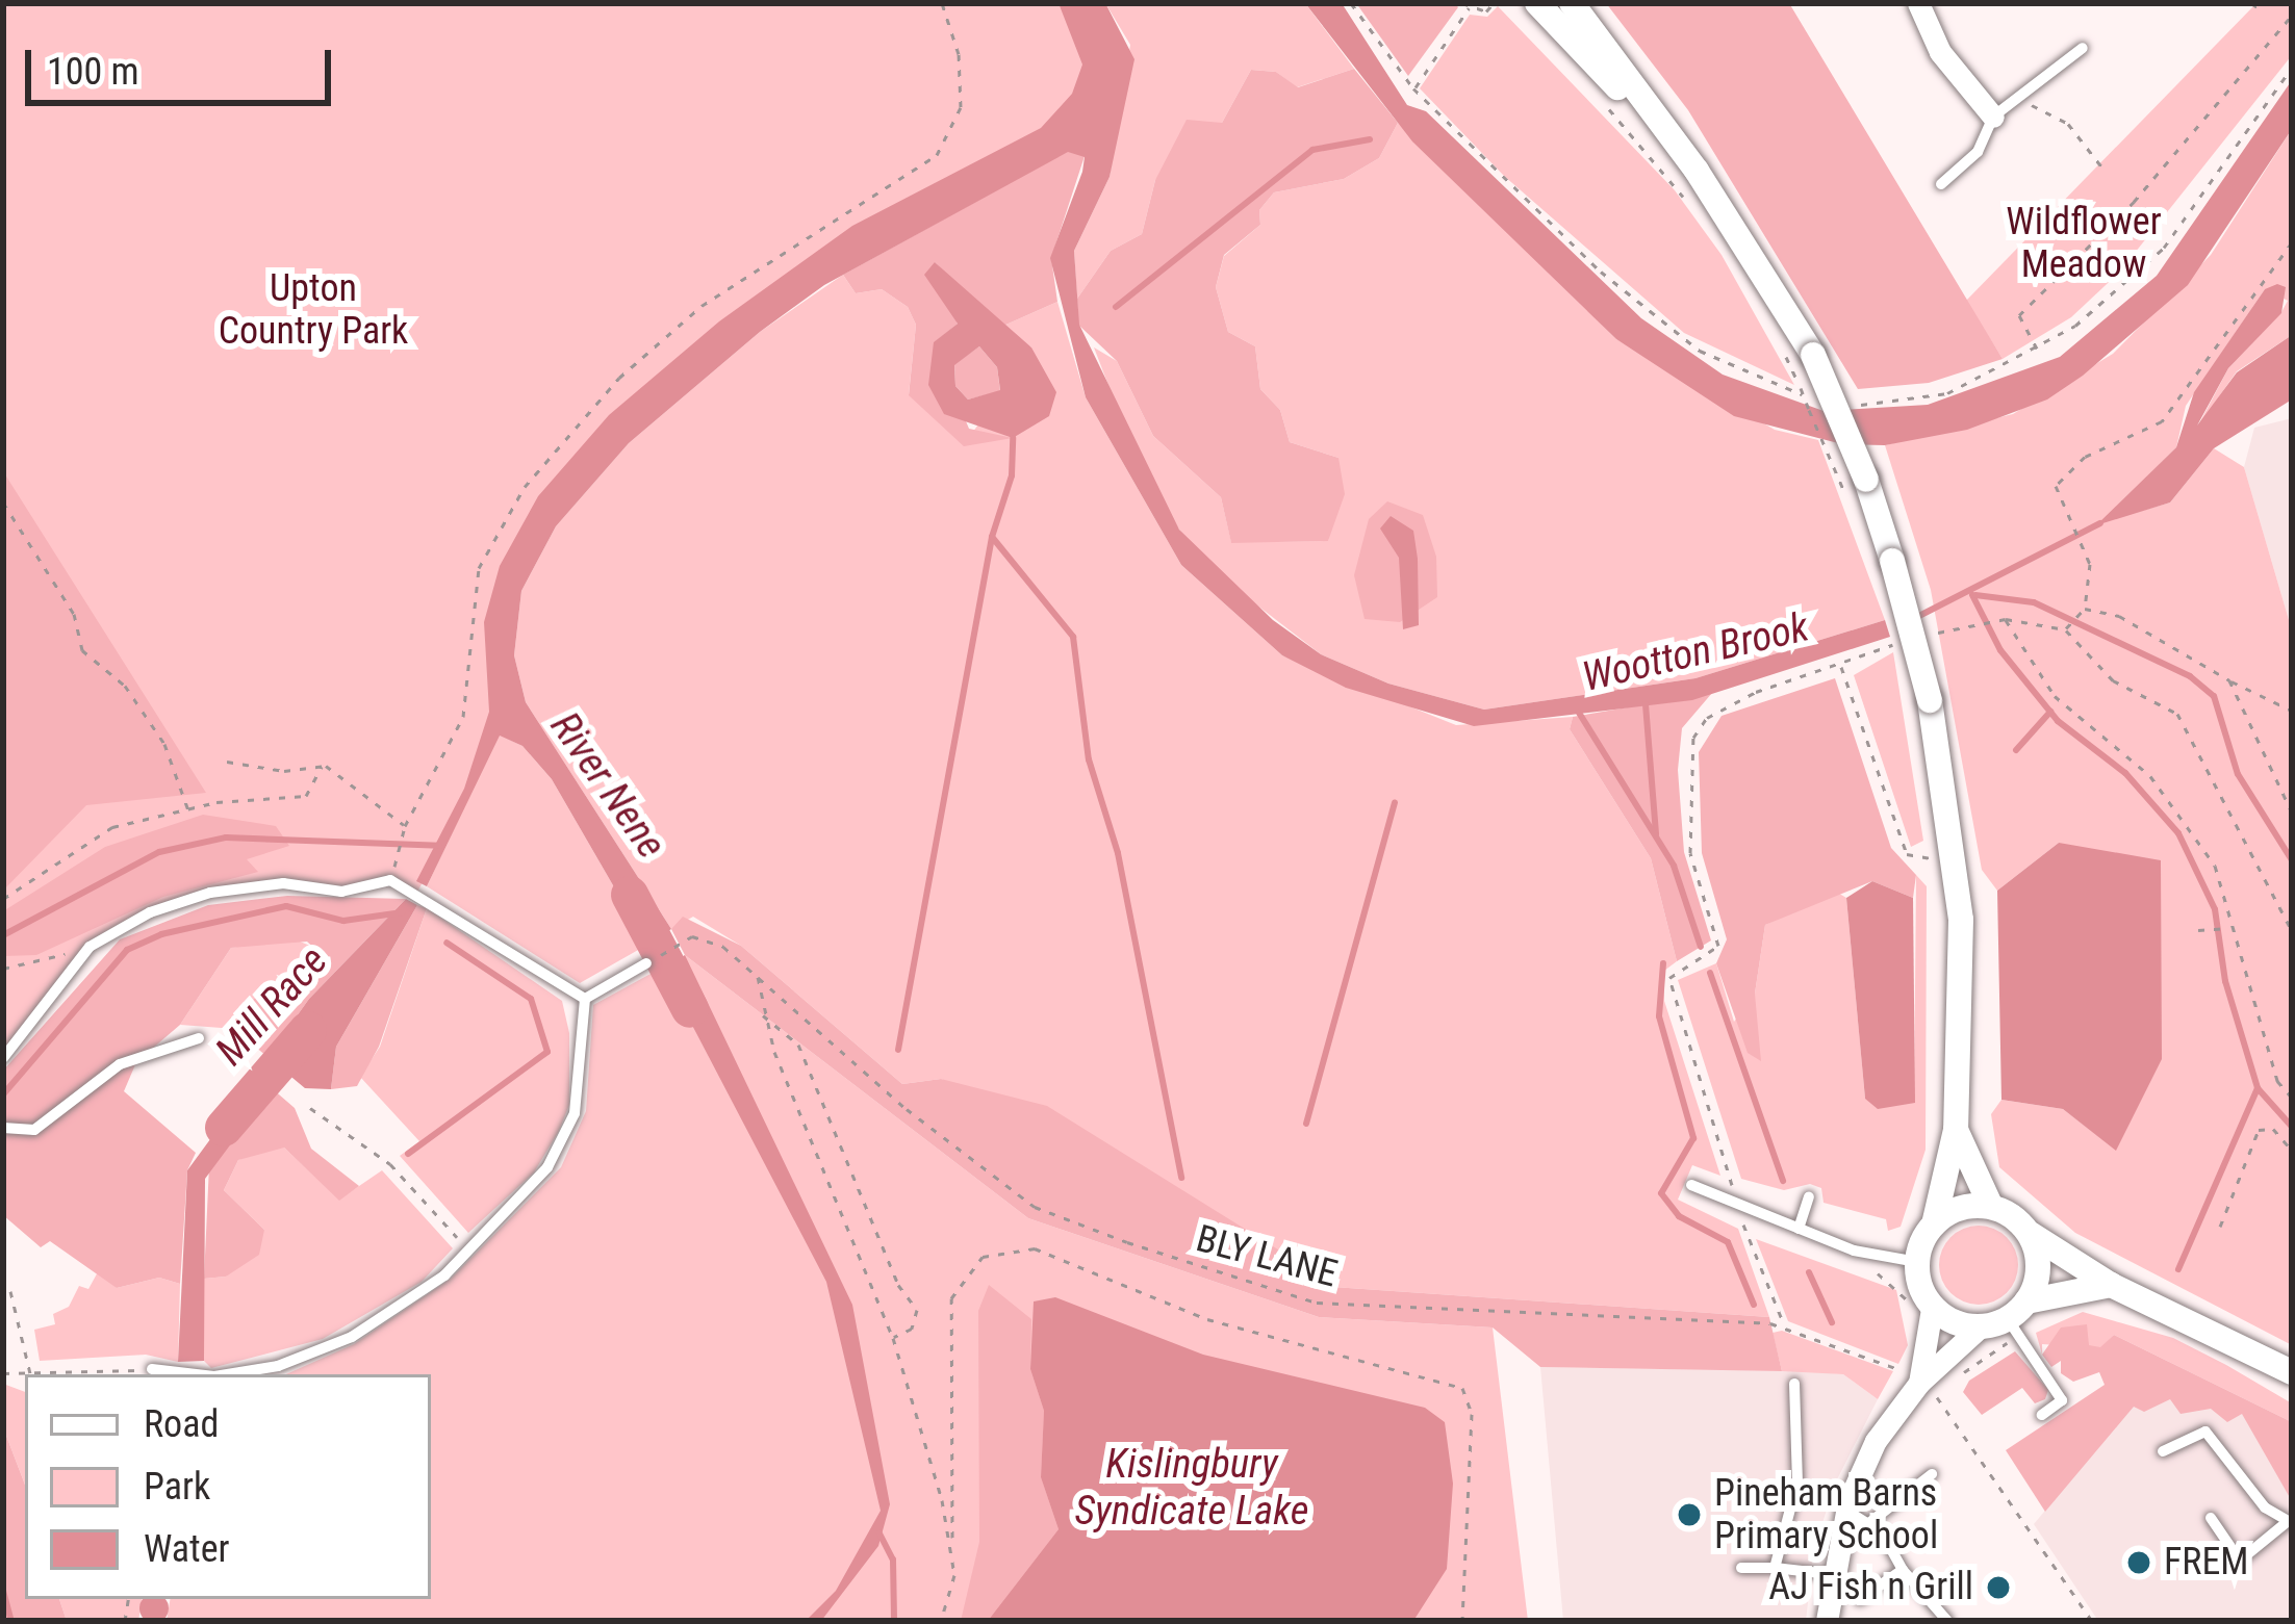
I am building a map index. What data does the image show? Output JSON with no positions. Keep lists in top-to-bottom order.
{
  "streets": {
    "path": ["BLY LANE"]
  },
  "water": [
    "Wootton Brook",
    "River Nene",
    "Mill Race",
    "Kislingbury Syndicate Lake"
  ],
  "parks": ["Wildflower Meadow", "Upton Country Park"],
  "places": ["Pineham Barns Primary School", "FREM", "AJ Fish n Grill"],
  "legend": ["Road", "Park", "Water"],
  "scale_bar": "100 m"
}
